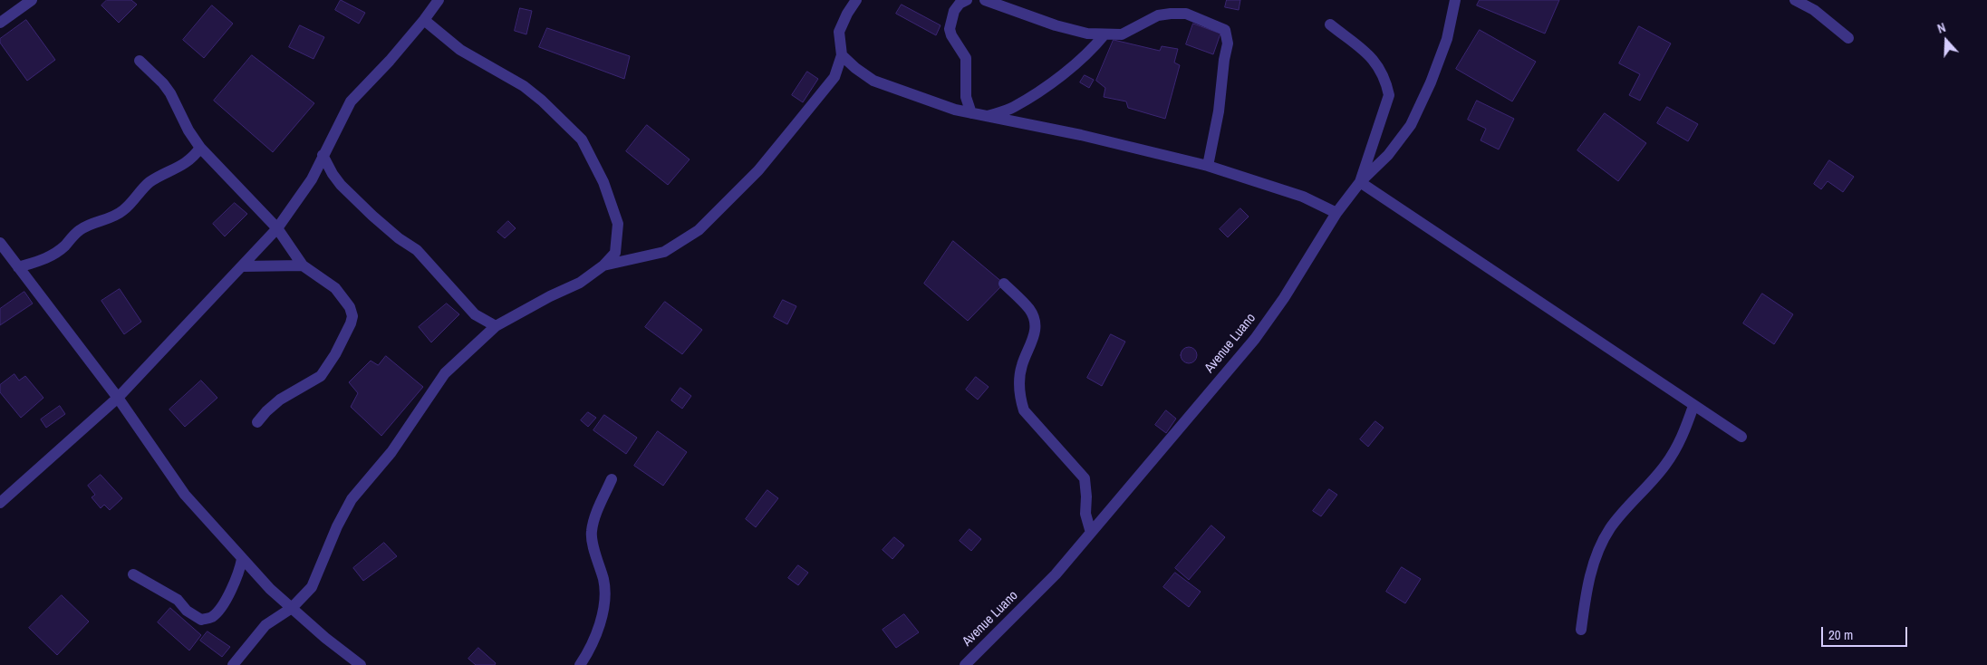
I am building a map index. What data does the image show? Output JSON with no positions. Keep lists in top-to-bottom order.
{
  "streets": {
    "street": ["Avenue Luano"]
  },
  "scale_bar": "20 m",
  "north": "top"
}
